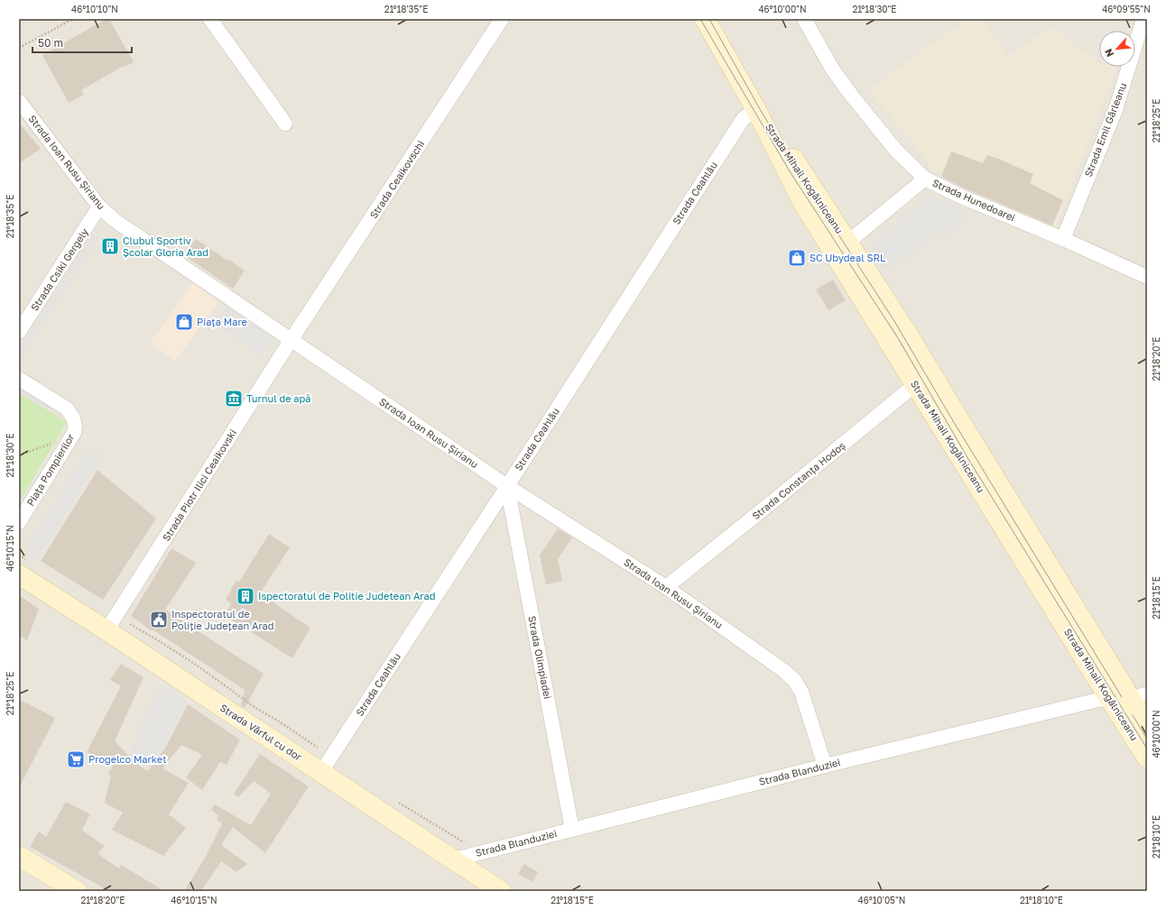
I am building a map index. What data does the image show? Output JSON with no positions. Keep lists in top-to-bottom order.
{
  "streets": {
    "main road": ["Strada Mihail Kogălniceanu", "Strada Vârful cu dor"],
    "street": [
      "Strada Emil Gârleanu",
      "Strada Ioan Rusu Șirianu",
      "Strada Ceaikovschi",
      "Strada Ceahlău",
      "Strada Hunedoarei",
      "Strada Csiki Gergely",
      "Piața Pompierilor",
      "Strada Constanța Hodoș",
      "Strada Piotr Ilici Ceaikovski",
      "Strada Olimpiadei",
      "Strada Blanduziei"
    ]
  },
  "crossings": [
    ["Strada Emil Gârleanu", "Strada Hunedoarei"],
    ["Strada Ioan Rusu Șirianu", "Strada Ceaikovschi"],
    ["Strada Ioan Rusu Șirianu", "Strada Ceahlău"],
    ["Strada Ioan Rusu Șirianu", "Strada Csiki Gergely"],
    ["Strada Ioan Rusu Șirianu", "Strada Constanța Hodoș"],
    ["Strada Ioan Rusu Șirianu", "Strada Piotr Ilici Ceaikovski"],
    ["Strada Ioan Rusu Șirianu", "Strada Olimpiadei"],
    ["Strada Ioan Rusu Șirianu", "Strada Blanduziei"],
    ["Strada Mihail Kogălniceanu", "Strada Ceahlău"],
    ["Strada Mihail Kogălniceanu", "Strada Constanța Hodoș"],
    ["Strada Mihail Kogălniceanu", "Strada Blanduziei"],
    ["Strada Ceaikovschi", "Strada Piotr Ilici Ceaikovski"],
    ["Strada Ceahlău", "Strada Olimpiadei"],
    ["Strada Ceahlău", "Strada Vârful cu dor"],
    ["Strada Piotr Ilici Ceaikovski", "Strada Vârful cu dor"],
    ["Strada Olimpiadei", "Strada Blanduziei"],
    ["Strada Vârful cu dor", "Strada Blanduziei"]
  ],
  "places": {
    "building": ["Clubul Sportiv Școlar Gloria Arad", "Ispectoratul de Politie Judetean Arad"],
    "shop": ["SC Ubydeal SRL", "Piața Mare"],
    "museum": ["Turnul de apă"],
    "public building": ["Inspectoratul de Poliție Județean Arad"],
    "supermarket": ["Progelco Market"]
  },
  "scale_bar": "50 m",
  "north": "bottom left",
  "coordinates": [
    "46°10'10\"N",
    "21°18'35\"E",
    "46°10'00\"N",
    "21°18'30\"E",
    "46°09'55\"N",
    "21°18'25\"E",
    "21°18'20\"E",
    "46°10'15\"N",
    "21°18'15\"E",
    "21°18'10\"E",
    "46°10'05\"N"
  ]
}
